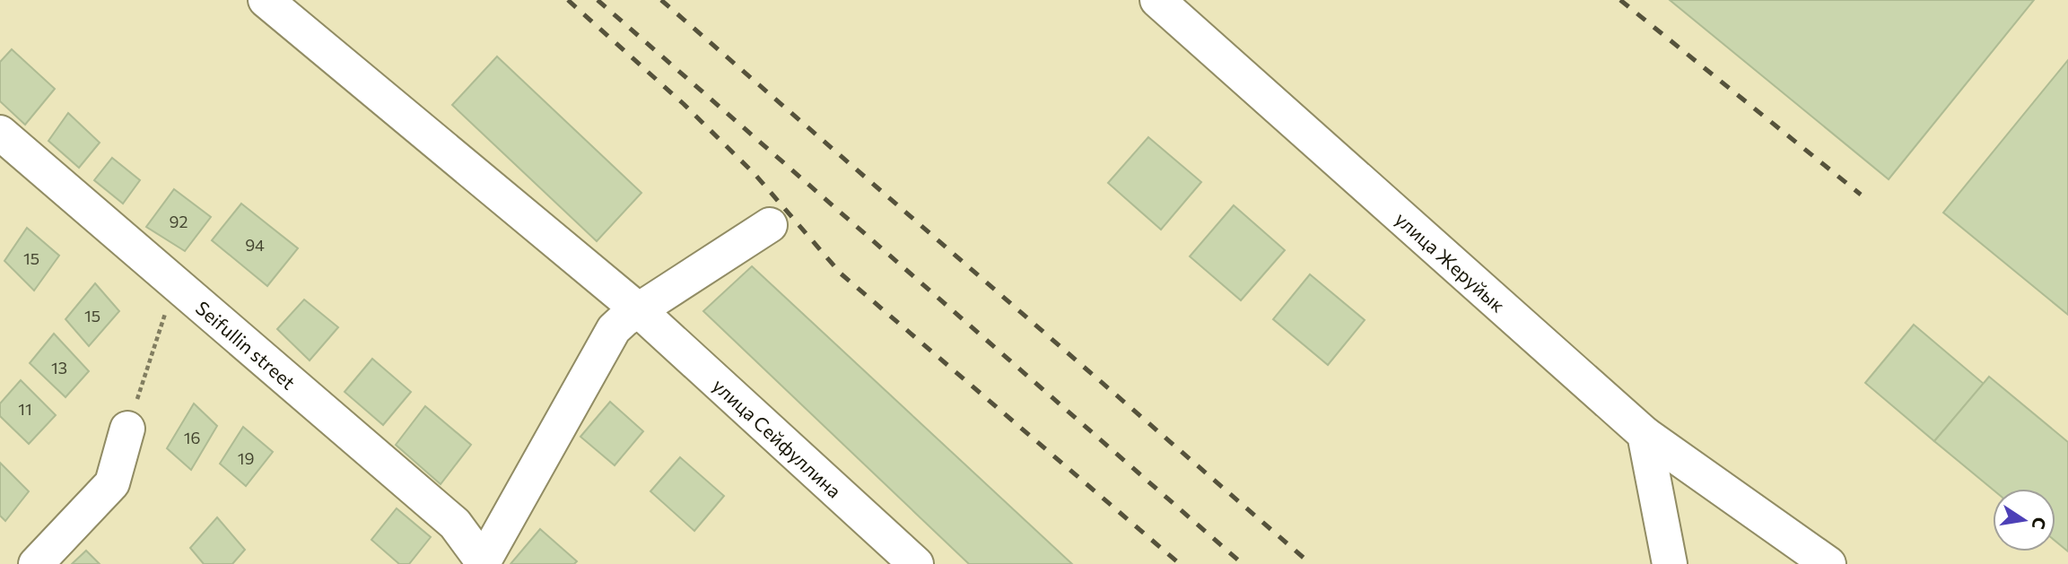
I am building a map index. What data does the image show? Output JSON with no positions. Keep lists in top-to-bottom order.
{
  "streets": {
    "street": ["улица Жеруйык", "Seifullin street", "улица Сейфуллина"]
  },
  "house_numbers": [
    "92",
    "94",
    "15",
    "15",
    "13",
    "11",
    "16",
    "19"
  ],
  "north": "right"
}
